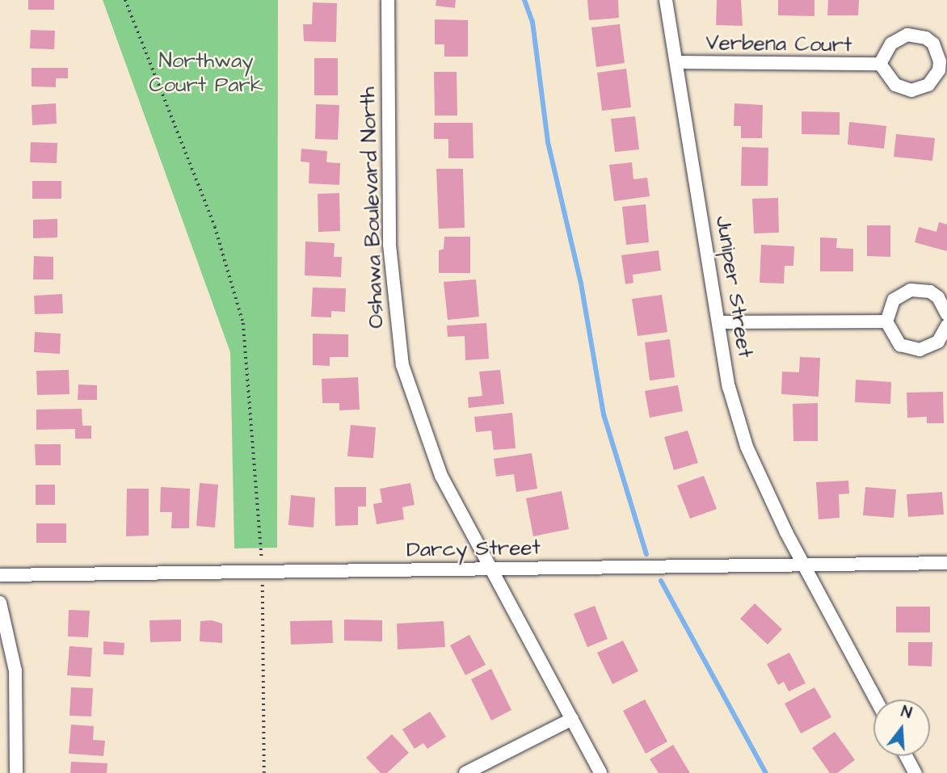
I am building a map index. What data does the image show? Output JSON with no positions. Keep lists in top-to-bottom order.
{
  "streets": {
    "street": [
      "Verbena Court",
      "Oshawa Boulevard North",
      "Juniper Street",
      "Darcy Street"
    ]
  },
  "crossings": [
    ["Verbena Court", "Juniper Street"],
    ["Oshawa Boulevard North", "Darcy Street"],
    ["Juniper Street", "Darcy Street"]
  ],
  "parks": ["Northway Court Park"],
  "north": "top"
}
